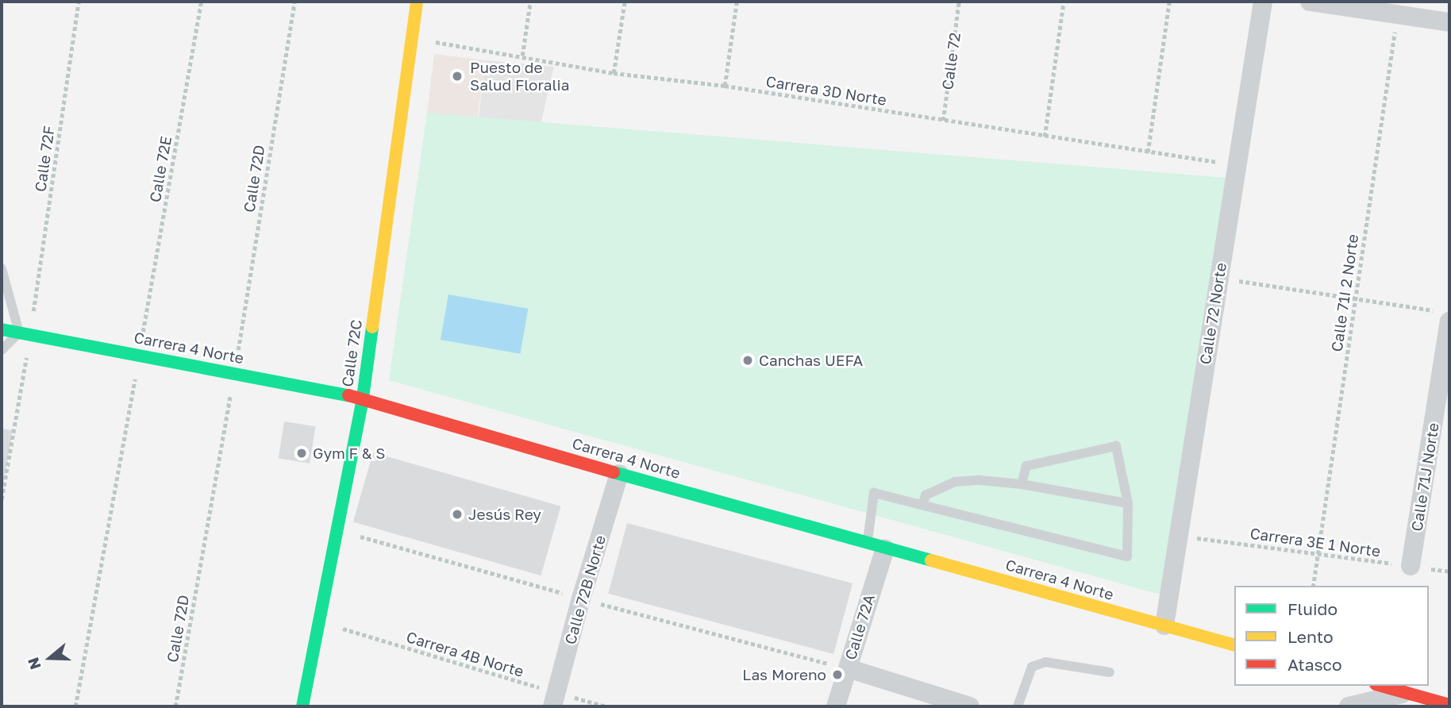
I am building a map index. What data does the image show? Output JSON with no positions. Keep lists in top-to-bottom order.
{
  "streets": {
    "street": [
      "Calle 72 Norte",
      "Carrera 4 Norte",
      "Calle 72C",
      "Calle 71J Norte",
      "Calle 72B Norte",
      "Calle 72A"
    ],
    "path": [
      "Calle 72",
      "Carrera 3D Norte",
      "Calle 72F",
      "Calle 72E",
      "Calle 72D",
      "Calle 71I 2 Norte",
      "Carrera 3E 1 Norte",
      "Carrera 4B Norte"
    ]
  },
  "crossings": [
    ["Calle 72", "Carrera 3D Norte"],
    ["Carrera 3D Norte", "Calle 72 Norte"],
    ["Carrera 3D Norte", "Calle 72C"],
    ["Calle 71I 2 Norte", "Carrera 3E 1 Norte"],
    ["Calle 72 Norte", "Carrera 4 Norte"],
    ["Calle 72 Norte", "Carrera 3E 1 Norte"],
    ["Carrera 4 Norte", "Calle 72C"],
    ["Carrera 4 Norte", "Calle 72B Norte"],
    ["Carrera 4 Norte", "Calle 72A"],
    ["Calle 72C", "Carrera 4B Norte"],
    ["Calle 71J Norte", "Carrera 3E 1 Norte"],
    ["Calle 72B Norte", "Carrera 4B Norte"]
  ],
  "places": [
    "Puesto de Salud Floralia",
    "Canchas UEFA",
    "Gym F & S",
    "Jesús Rey",
    "Las Moreno"
  ],
  "legend": ["Fluido", "Lento", "Atasco"],
  "north": "left"
}
